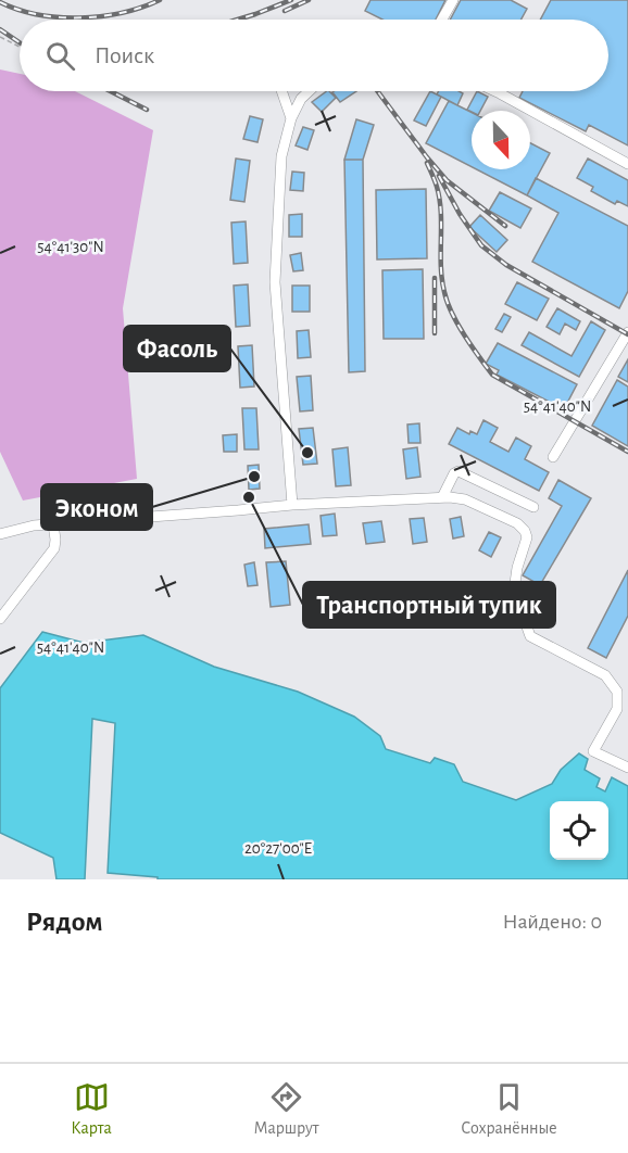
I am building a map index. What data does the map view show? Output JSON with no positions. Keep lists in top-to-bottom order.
{
  "places": ["Фасоль", "Эконом", "Транспортный тупик"],
  "north": "bottom",
  "page": {
    "search": "Поиск",
    "heading": ["Рядом", "Найдено: 0"],
    "nav": ["Карта", "Маршрут", "Сохранённые"]
  },
  "coordinates": ["54°41'30\"N", "54°41'40\"N", "20°27'00\"E"]
}
